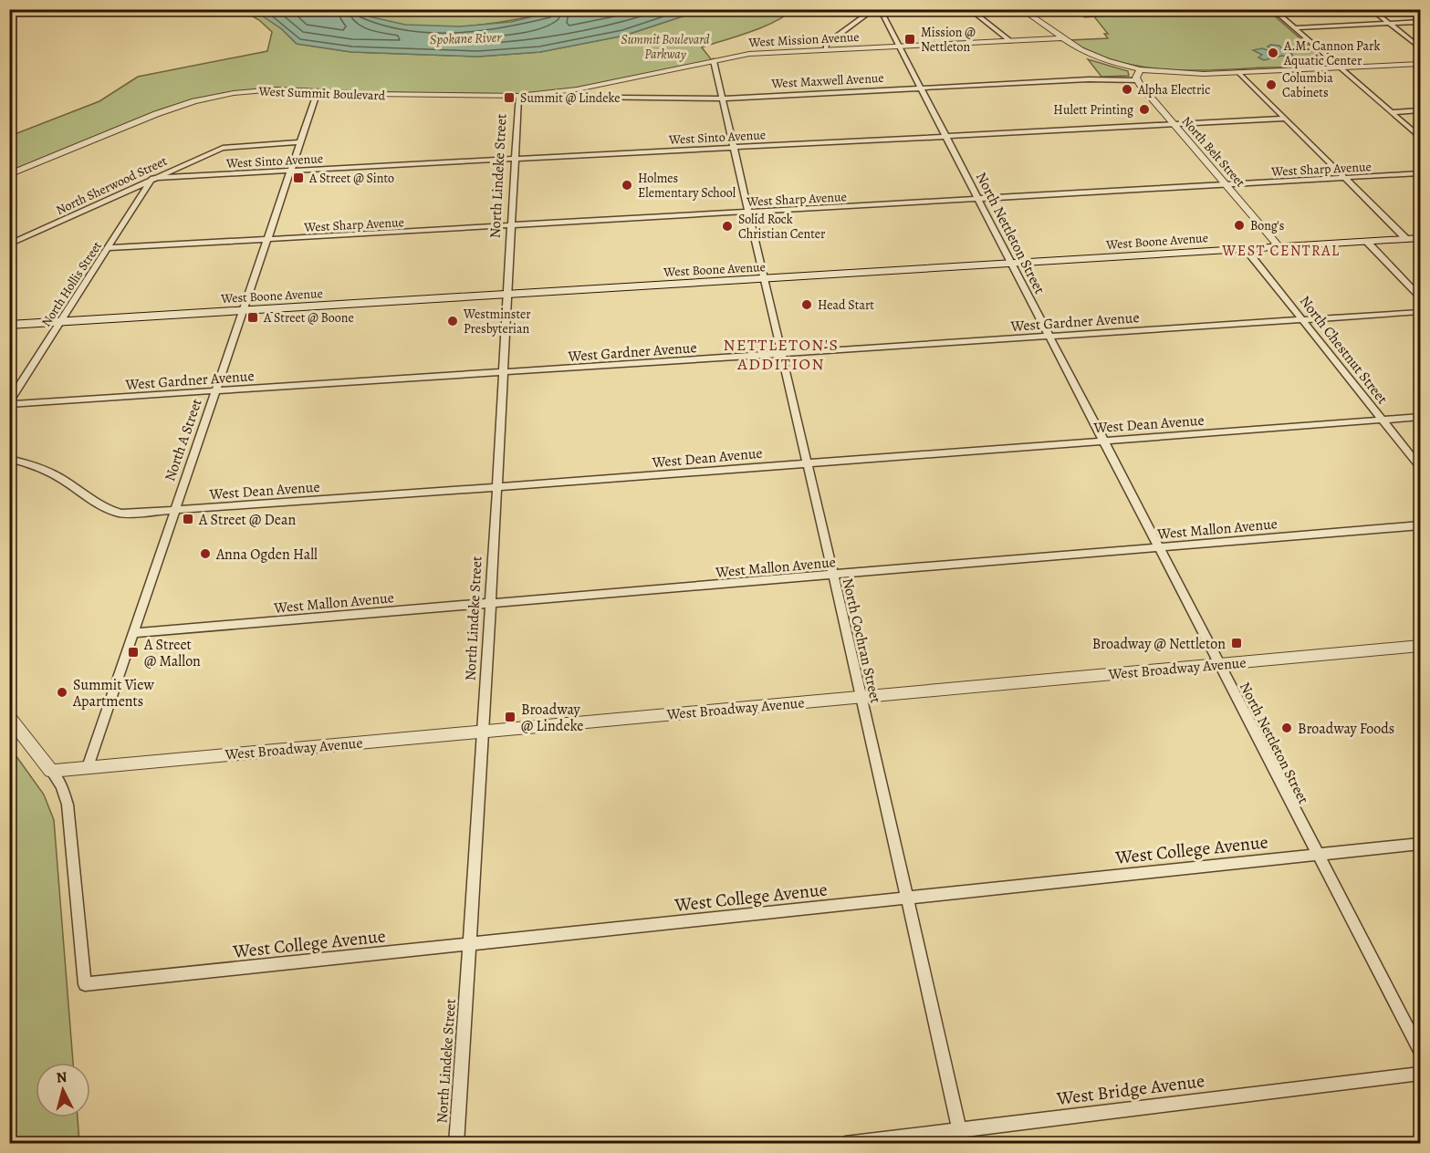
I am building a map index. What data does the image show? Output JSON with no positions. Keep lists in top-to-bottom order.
{
  "streets": {
    "main road": ["West Boone Avenue"],
    "street": [
      "West Mission Avenue",
      "West Maxwell Avenue",
      "West Summit Boulevard",
      "West Sinto Avenue",
      "North Belt Street",
      "West Sharp Avenue",
      "North Lindeke Street",
      "North Sherwood Street",
      "North Nettleton Street",
      "North Hollis Street",
      "West Gardner Avenue",
      "North Chestnut Street",
      "West Dean Avenue",
      "North A Street",
      "West Mallon Avenue",
      "North Cochran Street",
      "West Broadway Avenue",
      "West College Avenue",
      "West Bridge Avenue"
    ]
  },
  "crossings": [
    ["West Mission Avenue", "West Maxwell Avenue"],
    ["West Mission Avenue", "West Summit Boulevard"],
    ["West Mission Avenue", "North Lindeke Street"],
    ["West Mission Avenue", "North Nettleton Street"],
    ["West Mission Avenue", "North Cochran Street"],
    ["West Maxwell Avenue", "West Summit Boulevard"],
    ["West Maxwell Avenue", "North Belt Street"],
    ["West Maxwell Avenue", "North Lindeke Street"],
    ["West Maxwell Avenue", "North Nettleton Street"],
    ["West Maxwell Avenue", "North Cochran Street"],
    ["West Summit Boulevard", "North Lindeke Street"],
    ["West Summit Boulevard", "North A Street"],
    ["West Sinto Avenue", "North Belt Street"],
    ["West Sinto Avenue", "North Lindeke Street"],
    ["West Sinto Avenue", "North Sherwood Street"],
    ["West Sinto Avenue", "North Nettleton Street"],
    ["West Sinto Avenue", "North Hollis Street"],
    ["West Sinto Avenue", "North A Street"],
    ["West Sinto Avenue", "North Cochran Street"],
    ["North Belt Street", "West Sharp Avenue"],
    ["North Belt Street", "West Boone Avenue"],
    ["West Sharp Avenue", "North Lindeke Street"],
    ["West Sharp Avenue", "North Nettleton Street"],
    ["West Sharp Avenue", "North Hollis Street"],
    ["West Sharp Avenue", "North A Street"],
    ["West Sharp Avenue", "North Cochran Street"],
    ["North Lindeke Street", "West Boone Avenue"],
    ["North Lindeke Street", "West Gardner Avenue"],
    ["North Lindeke Street", "West Dean Avenue"],
    ["North Lindeke Street", "West Mallon Avenue"],
    ["North Lindeke Street", "West Broadway Avenue"],
    ["North Lindeke Street", "West College Avenue"],
    ["North Sherwood Street", "North Hollis Street"],
    ["North Sherwood Street", "North A Street"],
    ["North Nettleton Street", "West Boone Avenue"],
    ["North Nettleton Street", "West Gardner Avenue"],
    ["North Nettleton Street", "West Dean Avenue"],
    ["North Nettleton Street", "West Mallon Avenue"],
    ["North Nettleton Street", "West Broadway Avenue"],
    ["North Nettleton Street", "West College Avenue"],
    ["West Boone Avenue", "North Hollis Street"],
    ["West Boone Avenue", "North Chestnut Street"],
    ["West Boone Avenue", "North A Street"],
    ["West Boone Avenue", "North Cochran Street"],
    ["North Hollis Street", "West Gardner Avenue"],
    ["West Gardner Avenue", "North Chestnut Street"],
    ["West Gardner Avenue", "North A Street"],
    ["West Gardner Avenue", "North Cochran Street"],
    ["North Chestnut Street", "West Dean Avenue"],
    ["West Dean Avenue", "North A Street"],
    ["West Dean Avenue", "North Cochran Street"],
    ["North A Street", "West Mallon Avenue"],
    ["North A Street", "West Broadway Avenue"],
    ["West Mallon Avenue", "North Cochran Street"],
    ["North Cochran Street", "West Broadway Avenue"],
    ["North Cochran Street", "West College Avenue"],
    ["North Cochran Street", "West Bridge Avenue"],
    ["West Broadway Avenue", "West College Avenue"]
  ],
  "districts": ["WEST CENTRAL", "NETTLETON'S ADDITION"],
  "water": ["Spokane River"],
  "parks": ["Summit Boulevard Parkway"],
  "places": {
    "transit": [
      "Mission @ Nettleton",
      "Summit @ Lindeke",
      "A Street @ Sinto",
      "A Street @ Boone",
      "A Street @ Dean",
      "Broadway @ Nettleton",
      "A Street @ Mallon",
      "Broadway @ Lindeke"
    ],
    "other": [
      "A.M. Cannon Park Aquatic Center",
      "Columbia Cabinets",
      "Alpha Electric",
      "Hulett Printing",
      "Holmes Elementary School",
      "Bong's",
      "Solid Rock Christian Center",
      "Head Start",
      "Westminster Presbyterian",
      "Anna Ogden Hall",
      "Summit View Apartments",
      "Broadway Foods"
    ]
  },
  "north": "top"
}
